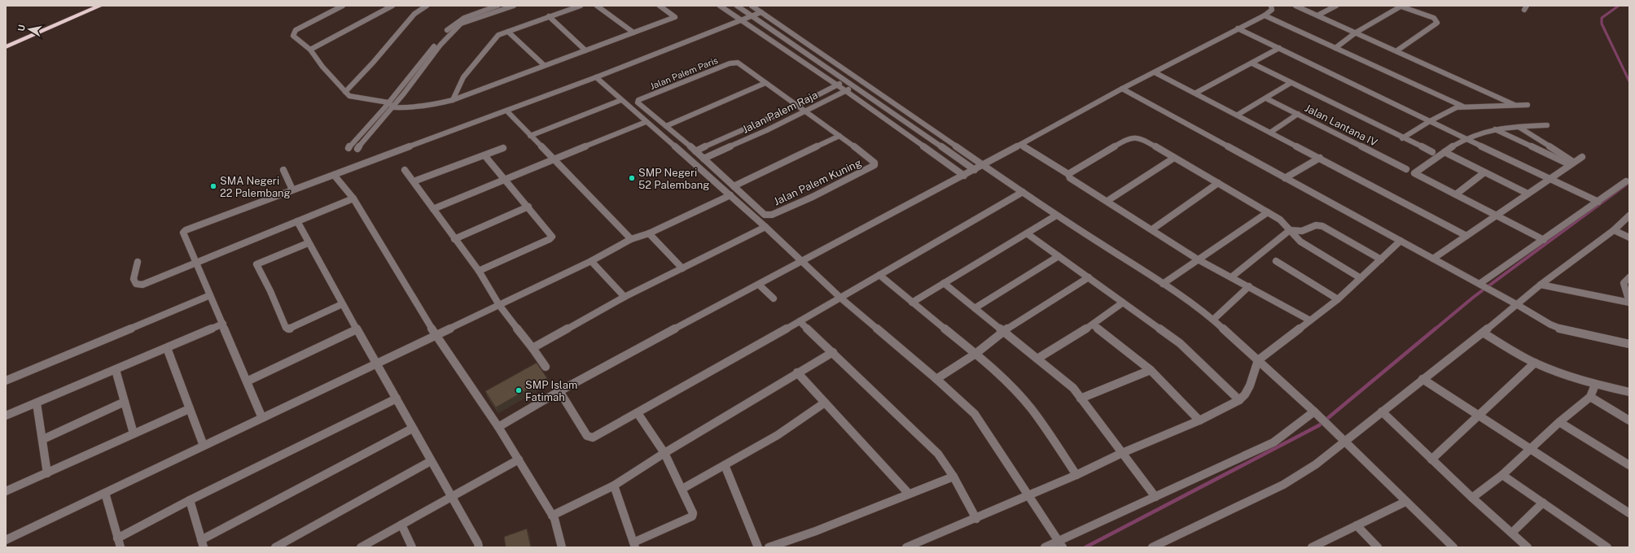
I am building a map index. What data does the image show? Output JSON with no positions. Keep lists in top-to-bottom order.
{
  "streets": {
    "street": [
      "Jalan Palem Paris",
      "Jalan Palem Raja",
      "Jalan Lantana IV",
      "Jalan Palem Kuning"
    ]
  },
  "places": ["SMP Negeri 52 Palembang", "SMA Negeri 22 Palembang", "SMP Islam Fatimah"],
  "north": "left"
}
